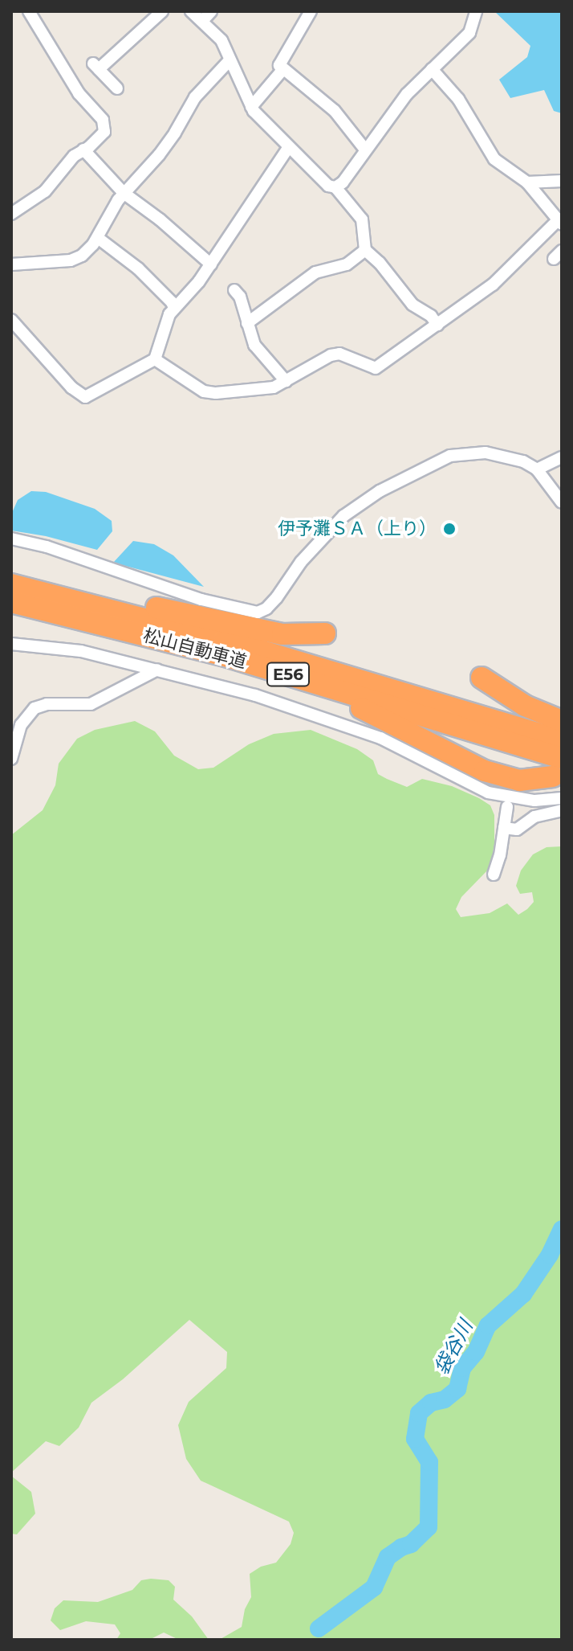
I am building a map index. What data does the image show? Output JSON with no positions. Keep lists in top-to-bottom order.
{
  "streets": {
    "highway": ["松山自動車道", "E56"]
  },
  "water": ["袋谷川"],
  "places": ["伊予灘ＳＡ（上り）"]
}
